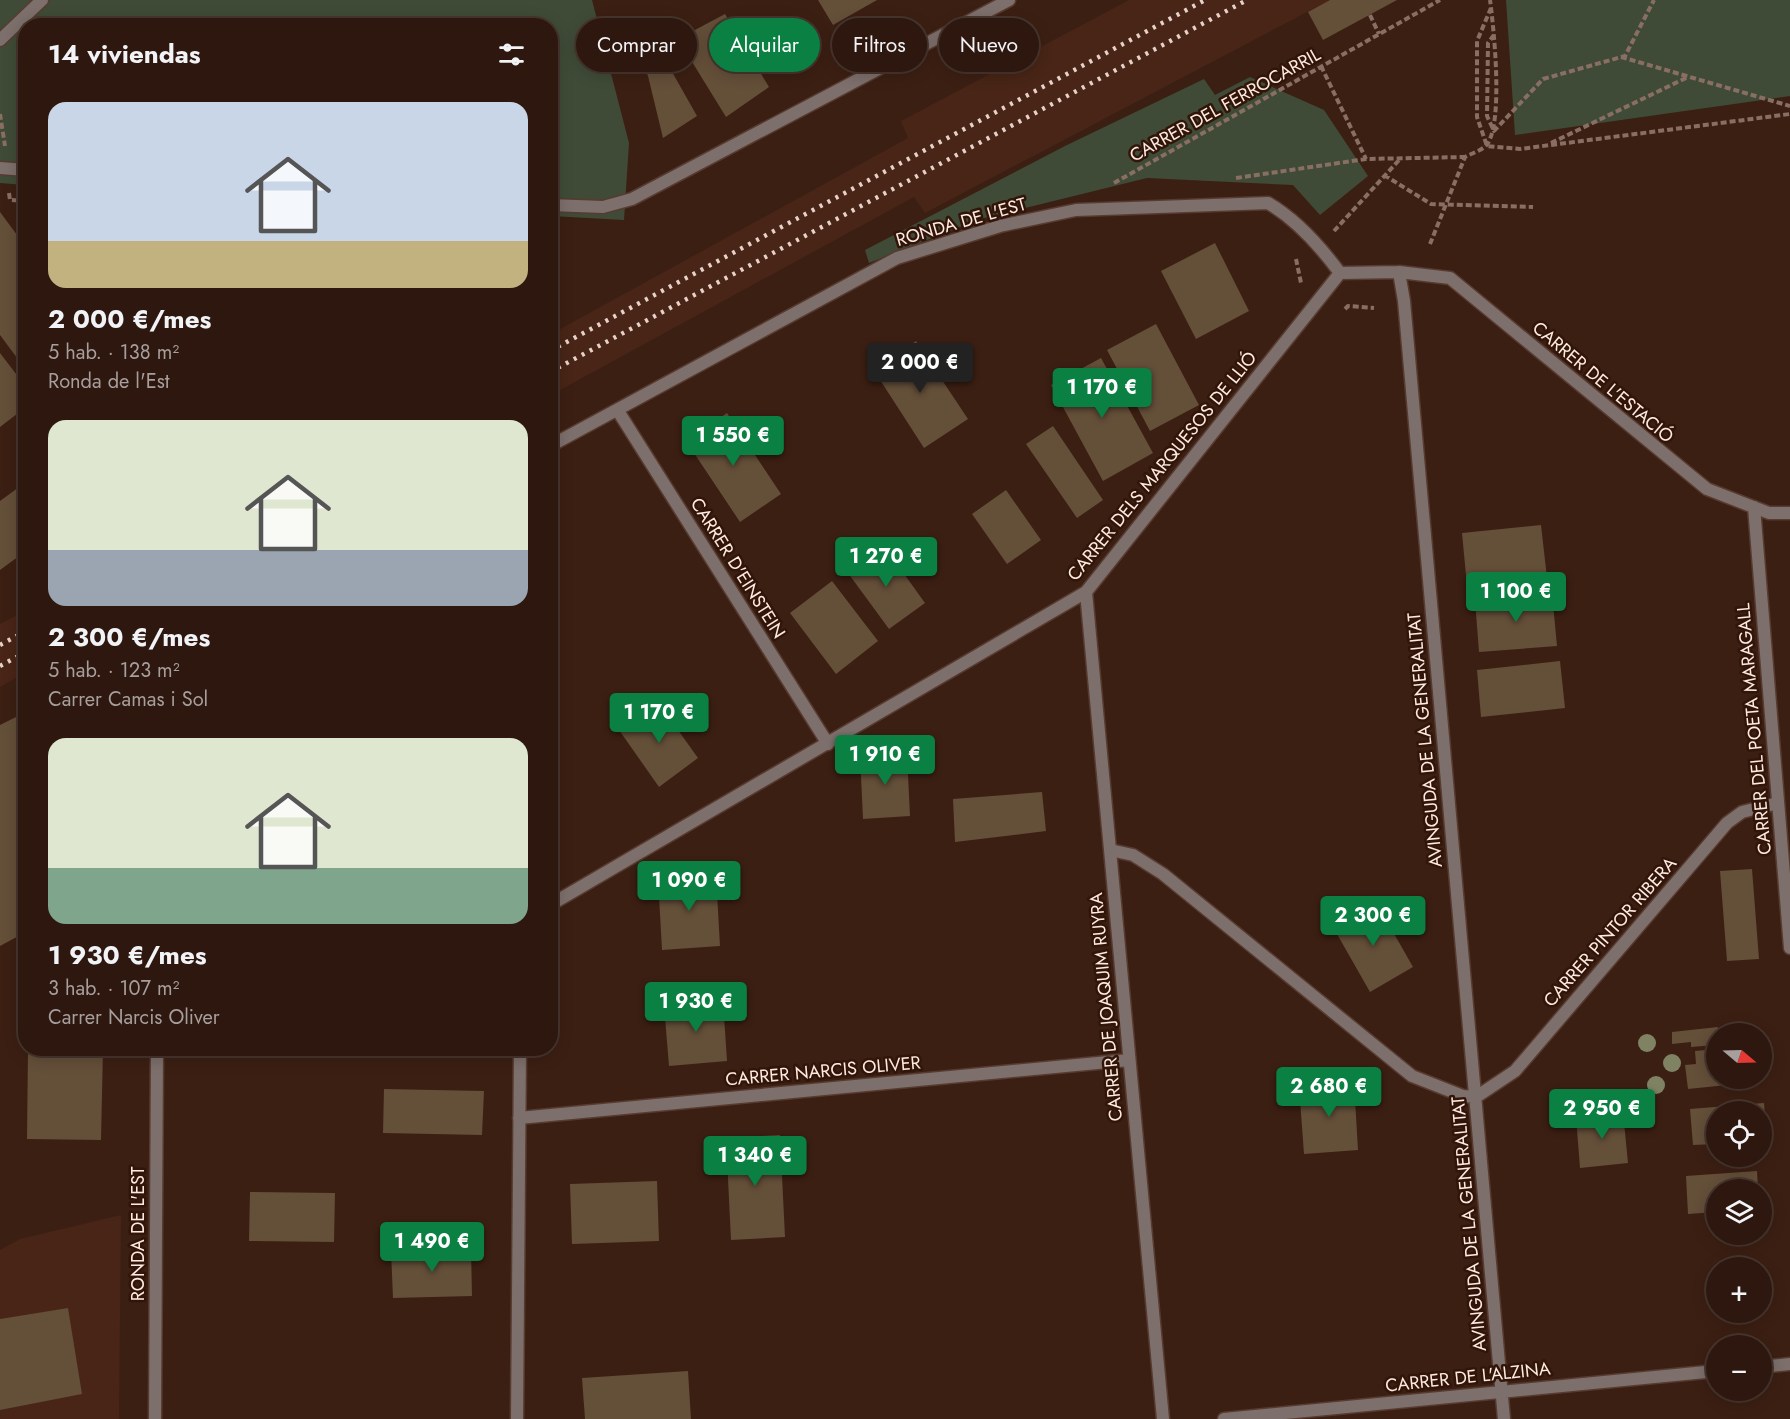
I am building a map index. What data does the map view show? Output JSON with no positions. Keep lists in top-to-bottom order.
{
  "streets": {
    "street": [
      "RONDA DE L'EST",
      "CARRER DE L'ESTACIÓ",
      "CARRER DELS MARQUESOS DE LLIÓ",
      "CARRER D'EINSTEIN",
      "CARRER DEL POETA MARAGALL",
      "AVINGUDA DE LA GENERALITAT",
      "CARRER PINTOR RIBERA",
      "CARRER DE JOAQUIM RUYRA",
      "CARRER NARCIS OLIVER",
      "CARRER DE L'ALZINA"
    ],
    "path": ["CARRER DEL FERROCARRIL"]
  },
  "crossings": [
    ["RONDA DE L'EST", "CARRER DELS MARQUESOS DE LLIÓ"],
    ["RONDA DE L'EST", "CARRER D'EINSTEIN"],
    ["CARRER DE L'ESTACIÓ", "CARRER DEL POETA MARAGALL"],
    ["CARRER DE L'ESTACIÓ", "AVINGUDA DE LA GENERALITAT"],
    ["CARRER DELS MARQUESOS DE LLIÓ", "CARRER D'EINSTEIN"],
    ["CARRER DELS MARQUESOS DE LLIÓ", "CARRER DE JOAQUIM RUYRA"],
    ["CARRER DEL POETA MARAGALL", "CARRER PINTOR RIBERA"],
    ["AVINGUDA DE LA GENERALITAT", "CARRER PINTOR RIBERA"],
    ["AVINGUDA DE LA GENERALITAT", "CARRER DE L'ALZINA"],
    ["CARRER DE JOAQUIM RUYRA", "CARRER NARCIS OLIVER"]
  ],
  "north": "right",
  "page": {
    "chip": [
      "Comprar",
      "Alquilar",
      "Filtros",
      "Nuevo"
    ],
    "heading": "14 viviendas",
    "list": [
      {
        "name": "2 000 €/mes",
        "note": "5 hab. · 138 m² · Ronda de l'Est"
      },
      {
        "name": "2 300 €/mes",
        "note": "5 hab. · 123 m² · Carrer Camas i Sol"
      },
      {
        "name": "1 930 €/mes",
        "note": "3 hab. · 107 m² · Carrer Narcis Oliver"
      }
    ],
    "price": [
      "2 000 €",
      "1 170 €",
      "1 550 €",
      "1 270 €",
      "1 100 €",
      "1 170 €",
      "1 910 €",
      "1 090 €",
      "2 300 €",
      "1 930 €",
      "2 680 €",
      "2 950 €",
      "1 340 €",
      "1 490 €"
    ],
    "map_buttons": ["+", "−"]
  }
}
